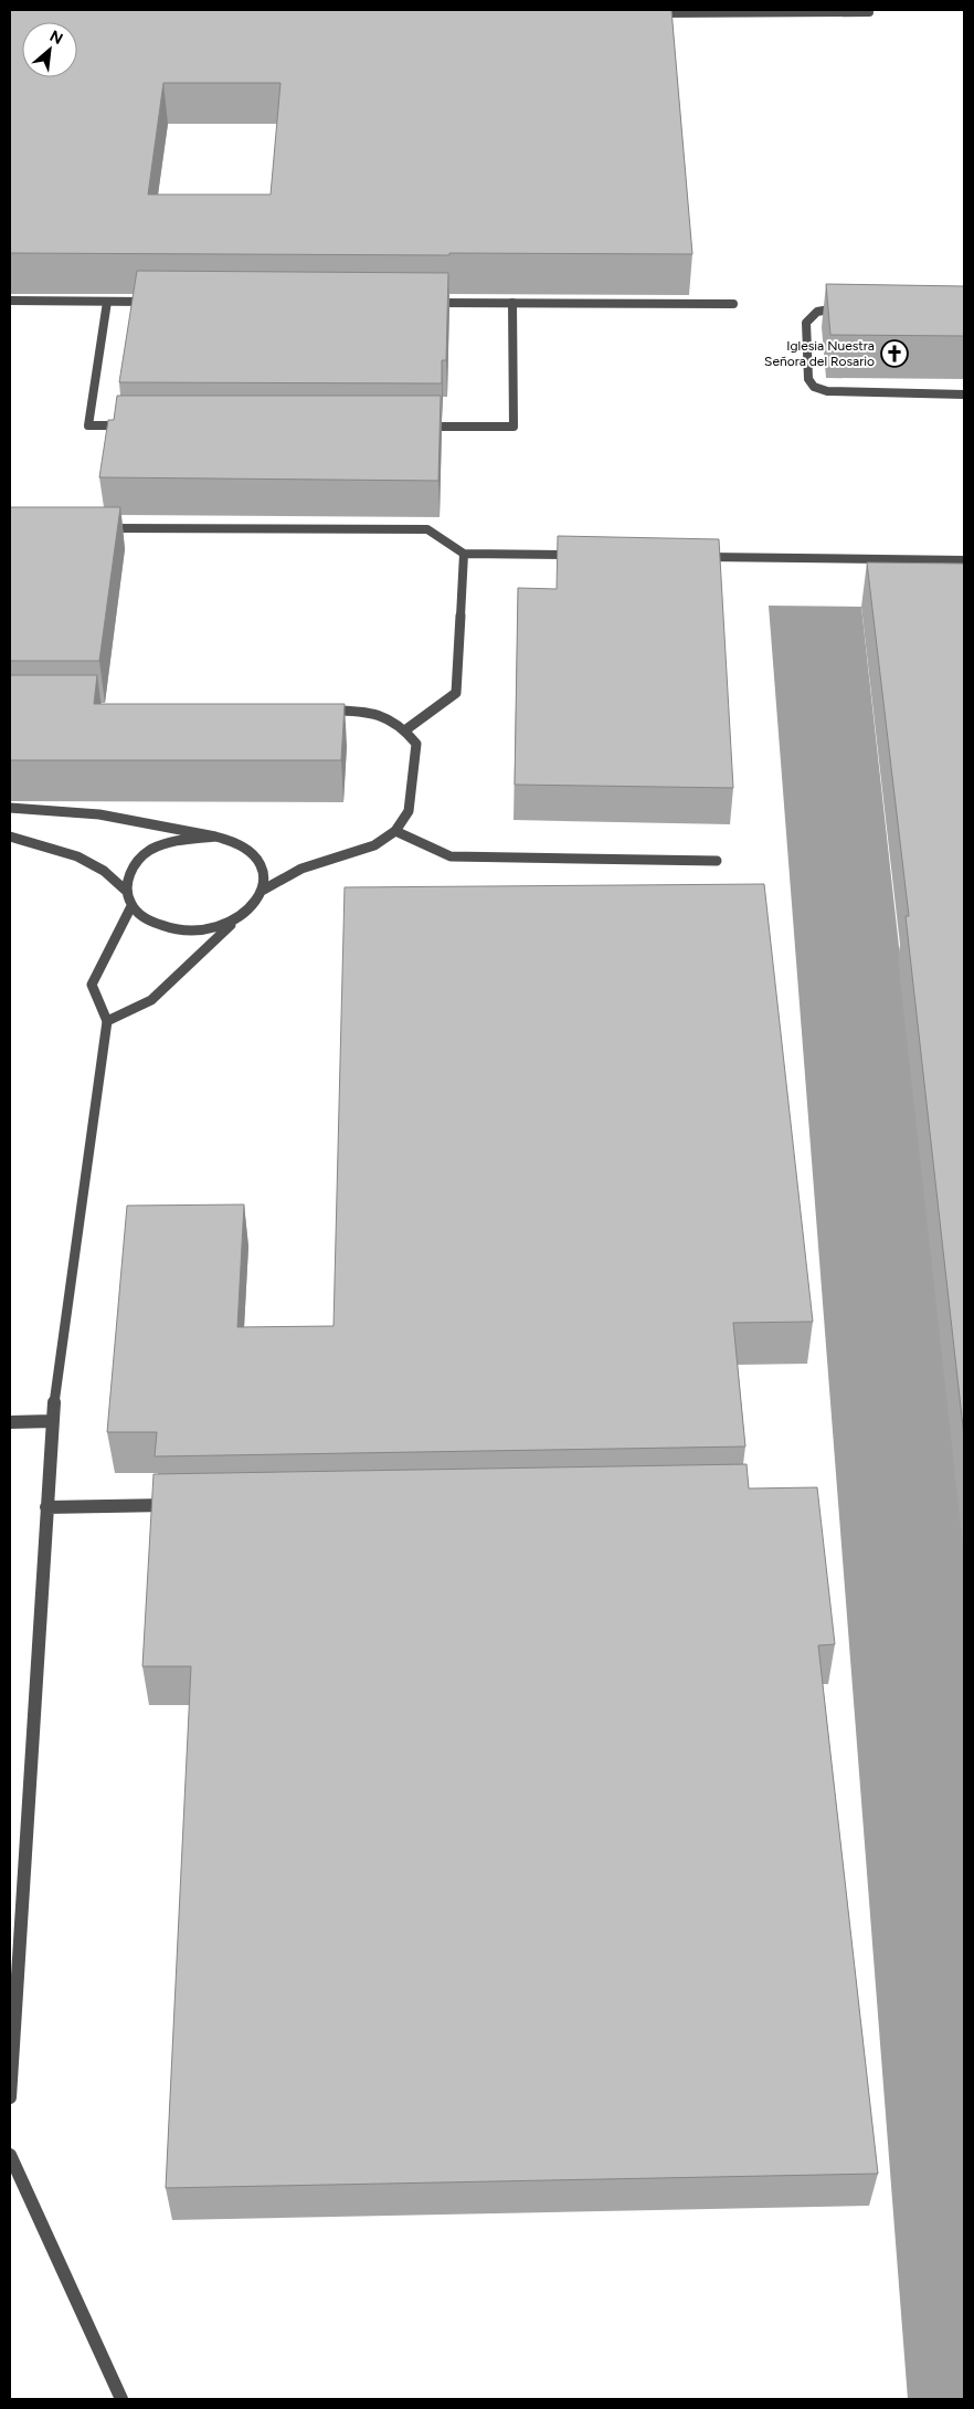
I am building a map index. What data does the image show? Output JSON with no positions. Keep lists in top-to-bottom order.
{
  "places": {
    "church": ["Iglesia Nuestra Señora del Rosario"]
  },
  "north": "top right"
}
